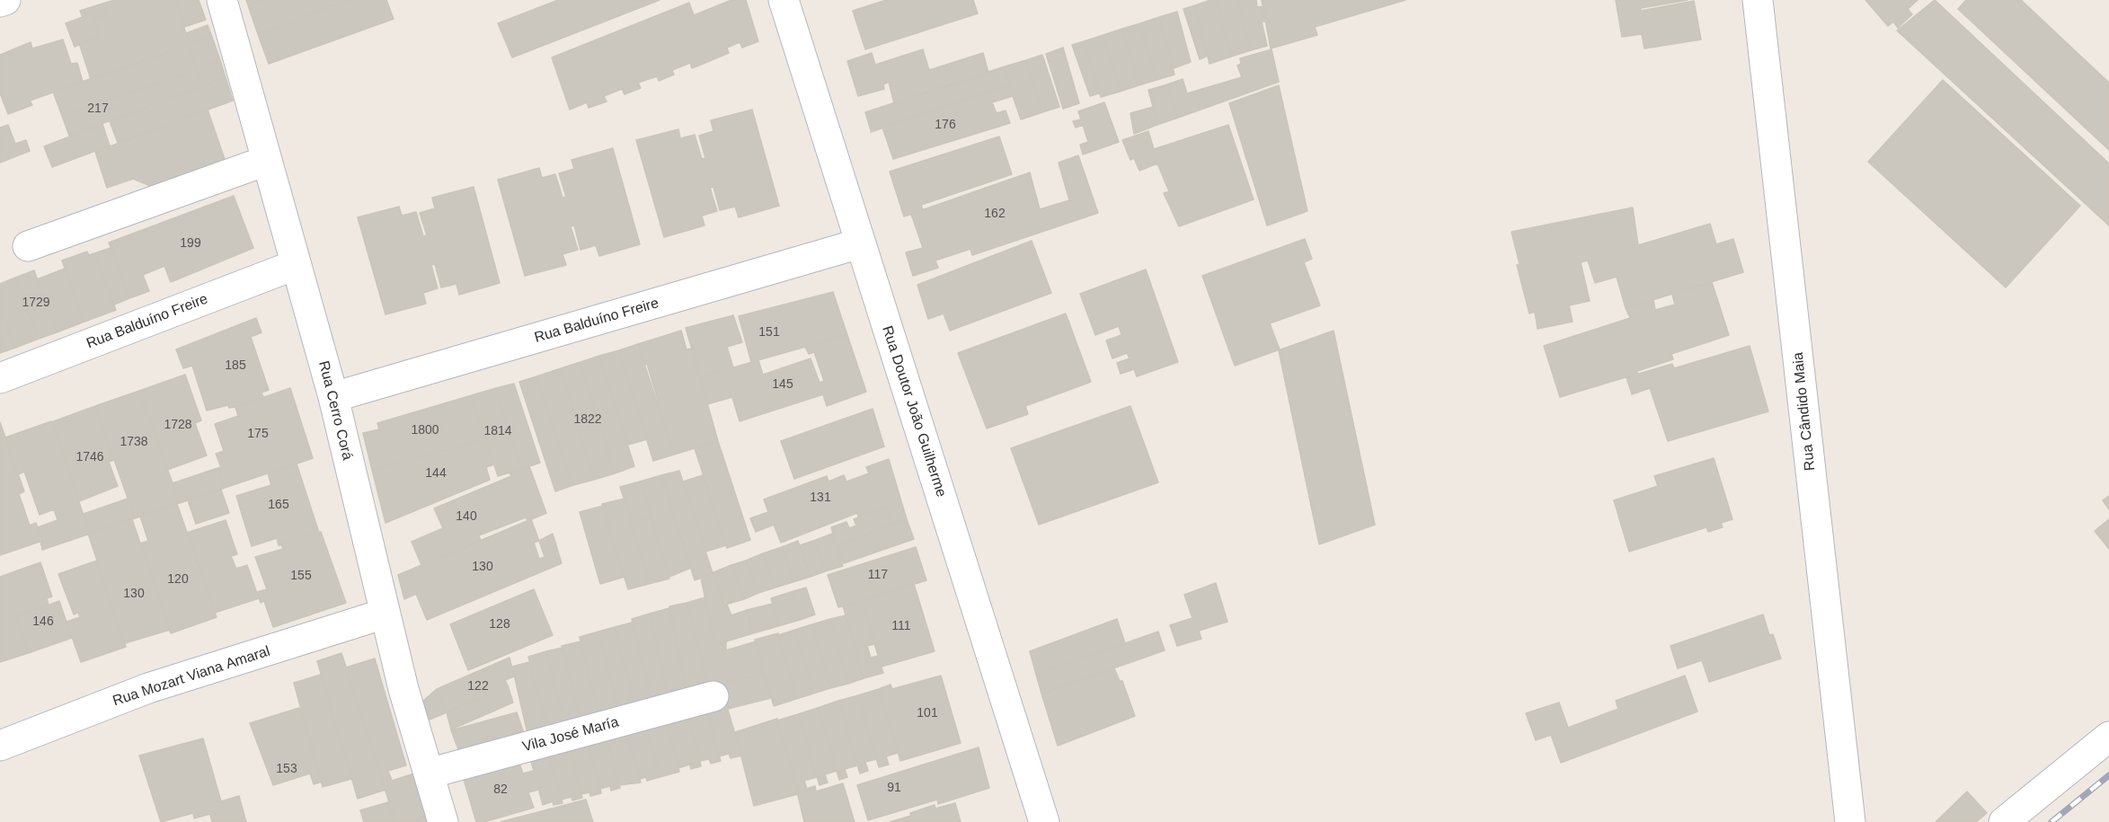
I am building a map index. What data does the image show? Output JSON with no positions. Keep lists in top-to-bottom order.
{
  "streets": {
    "street": [
      "Rua Balduíno Freire",
      "Rua Cerro Corá",
      "Rua Doutor João Guilherme",
      "Rua Cândido Maia",
      "Rua Mozart Viana Amaral",
      "Vila José María"
    ]
  },
  "crossings": [
    ["Rua Balduíno Freire", "Rua Cerro Corá"],
    ["Rua Balduíno Freire", "Rua Doutor João Guilherme"],
    ["Rua Cerro Corá", "Rua Mozart Viana Amaral"],
    ["Rua Cerro Corá", "Vila José María"]
  ],
  "house_numbers": [
    "217",
    "176",
    "162",
    "199",
    "1729",
    "151",
    "185",
    "145",
    "1822",
    "1728",
    "1800",
    "1814",
    "175",
    "1738",
    "1746",
    "144",
    "131",
    "165",
    "140",
    "130",
    "117",
    "155",
    "120",
    "130",
    "146",
    "128",
    "111",
    "122",
    "101",
    "153",
    "91",
    "82"
  ]
}
